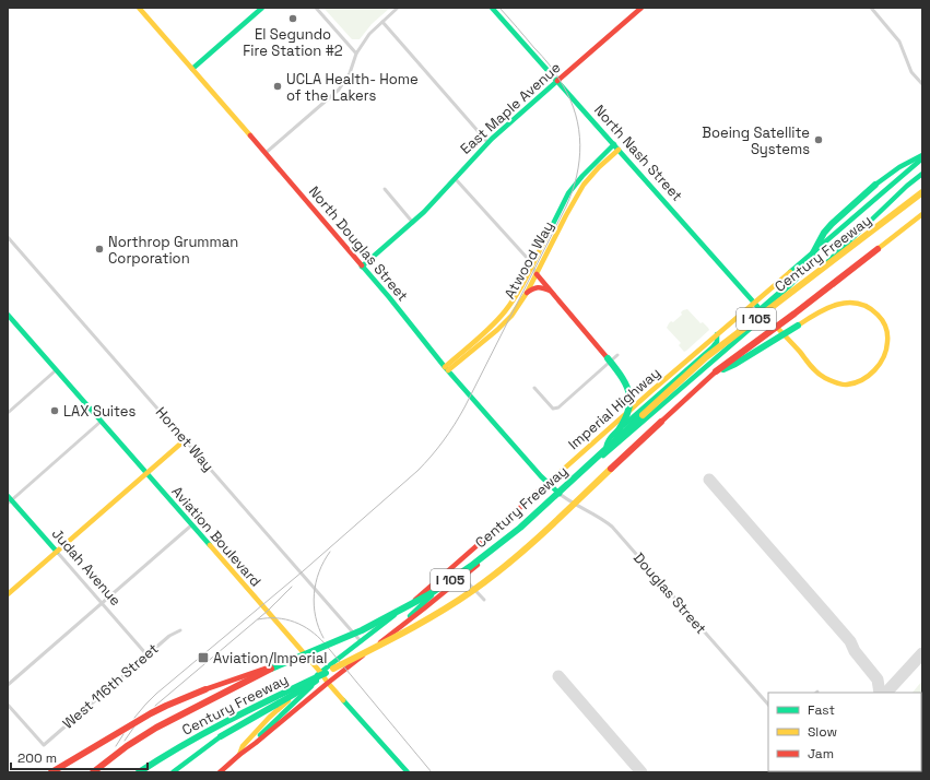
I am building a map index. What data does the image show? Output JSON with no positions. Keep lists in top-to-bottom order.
{
  "streets": {
    "main road": [
      "East Maple Avenue",
      "North Nash Street",
      "North Douglas Street",
      "Century Freeway",
      "Atwood Way",
      "I 105",
      "Imperial Highway",
      "Aviation Boulevard",
      "Judah Avenue"
    ],
    "street": ["Hornet Way", "Douglas Street", "West 116th Street"]
  },
  "crossings": [
    ["East Maple Avenue", "North Nash Street"],
    ["East Maple Avenue", "North Douglas Street"],
    ["North Nash Street", "Century Freeway"],
    ["North Nash Street", "Atwood Way"],
    ["North Nash Street", "Imperial Highway"],
    ["North Douglas Street", "Atwood Way"],
    ["North Douglas Street", "Imperial Highway"],
    ["North Douglas Street", "Douglas Street"],
    ["Century Freeway", "Imperial Highway"],
    ["Century Freeway", "Aviation Boulevard"],
    ["Imperial Highway", "Hornet Way"],
    ["Imperial Highway", "Aviation Boulevard"],
    ["Imperial Highway", "Douglas Street"],
    ["Judah Avenue", "West 116th Street"]
  ],
  "places": {
    "other": [
      "El Segundo Fire Station #2",
      "UCLA Health- Home of the Lakers",
      "Boeing Satellite Systems",
      "Northrop Grumman Corporation",
      "LAX Suites"
    ],
    "transit": ["Aviation/Imperial"]
  },
  "legend": ["Fast", "Slow", "Jam"],
  "scale_bar": "200 m"
}
